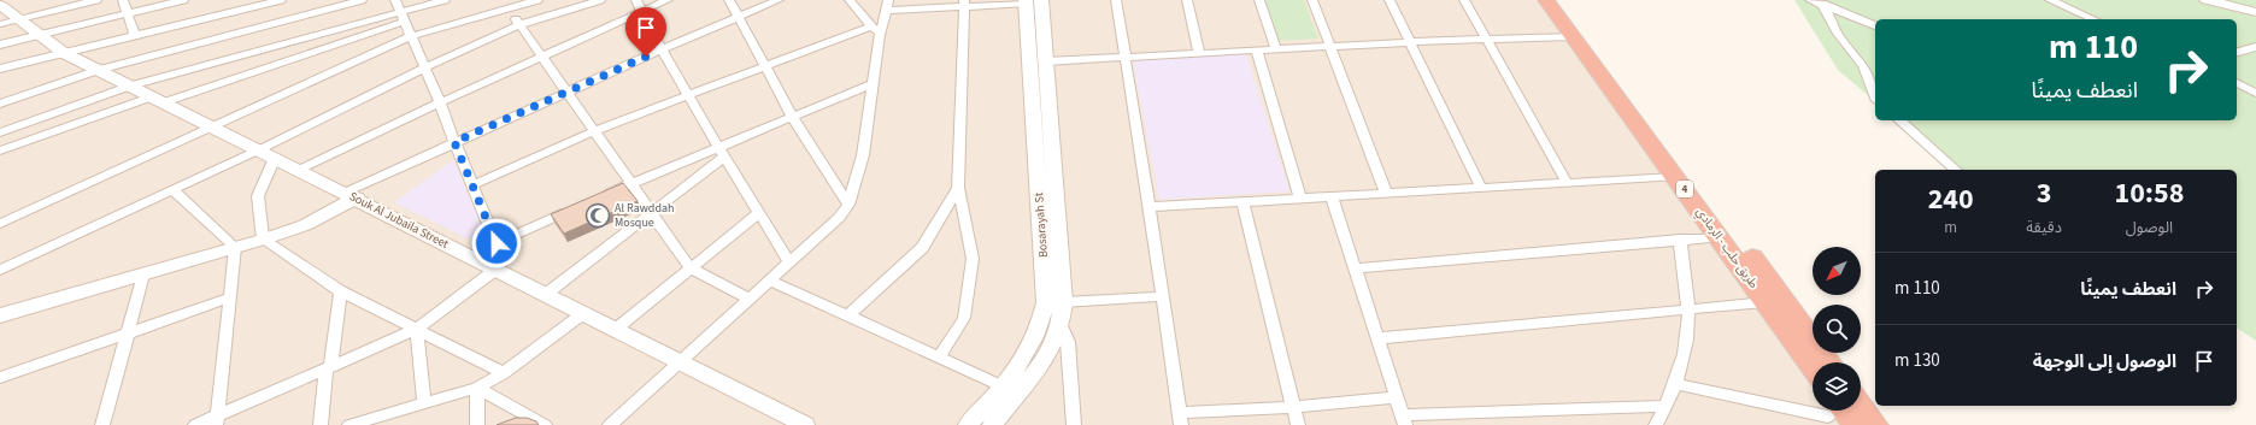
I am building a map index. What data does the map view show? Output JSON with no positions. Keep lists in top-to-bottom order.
{
  "streets": {
    "highway": ["4", "طريق حلب - الرمادي"],
    "street": ["Souk Al Jubaila Street", "Bosarayah St"]
  },
  "places": {
    "mosque": ["Al Rawddah Mosque"]
  },
  "north": "bottom left",
  "page": {
    "turn": ["110 m", "انعطف يمينًا"],
    "eta": [
      "10:58",
      "الوصول",
      "3",
      "دقيقة",
      "240",
      "m"
    ],
    "list": [
      {
        "name": "انعطف يمينًا",
        "value": "110 m"
      },
      {
        "name": "الوصول إلى الوجهة",
        "value": "130 m"
      }
    ]
  }
}
